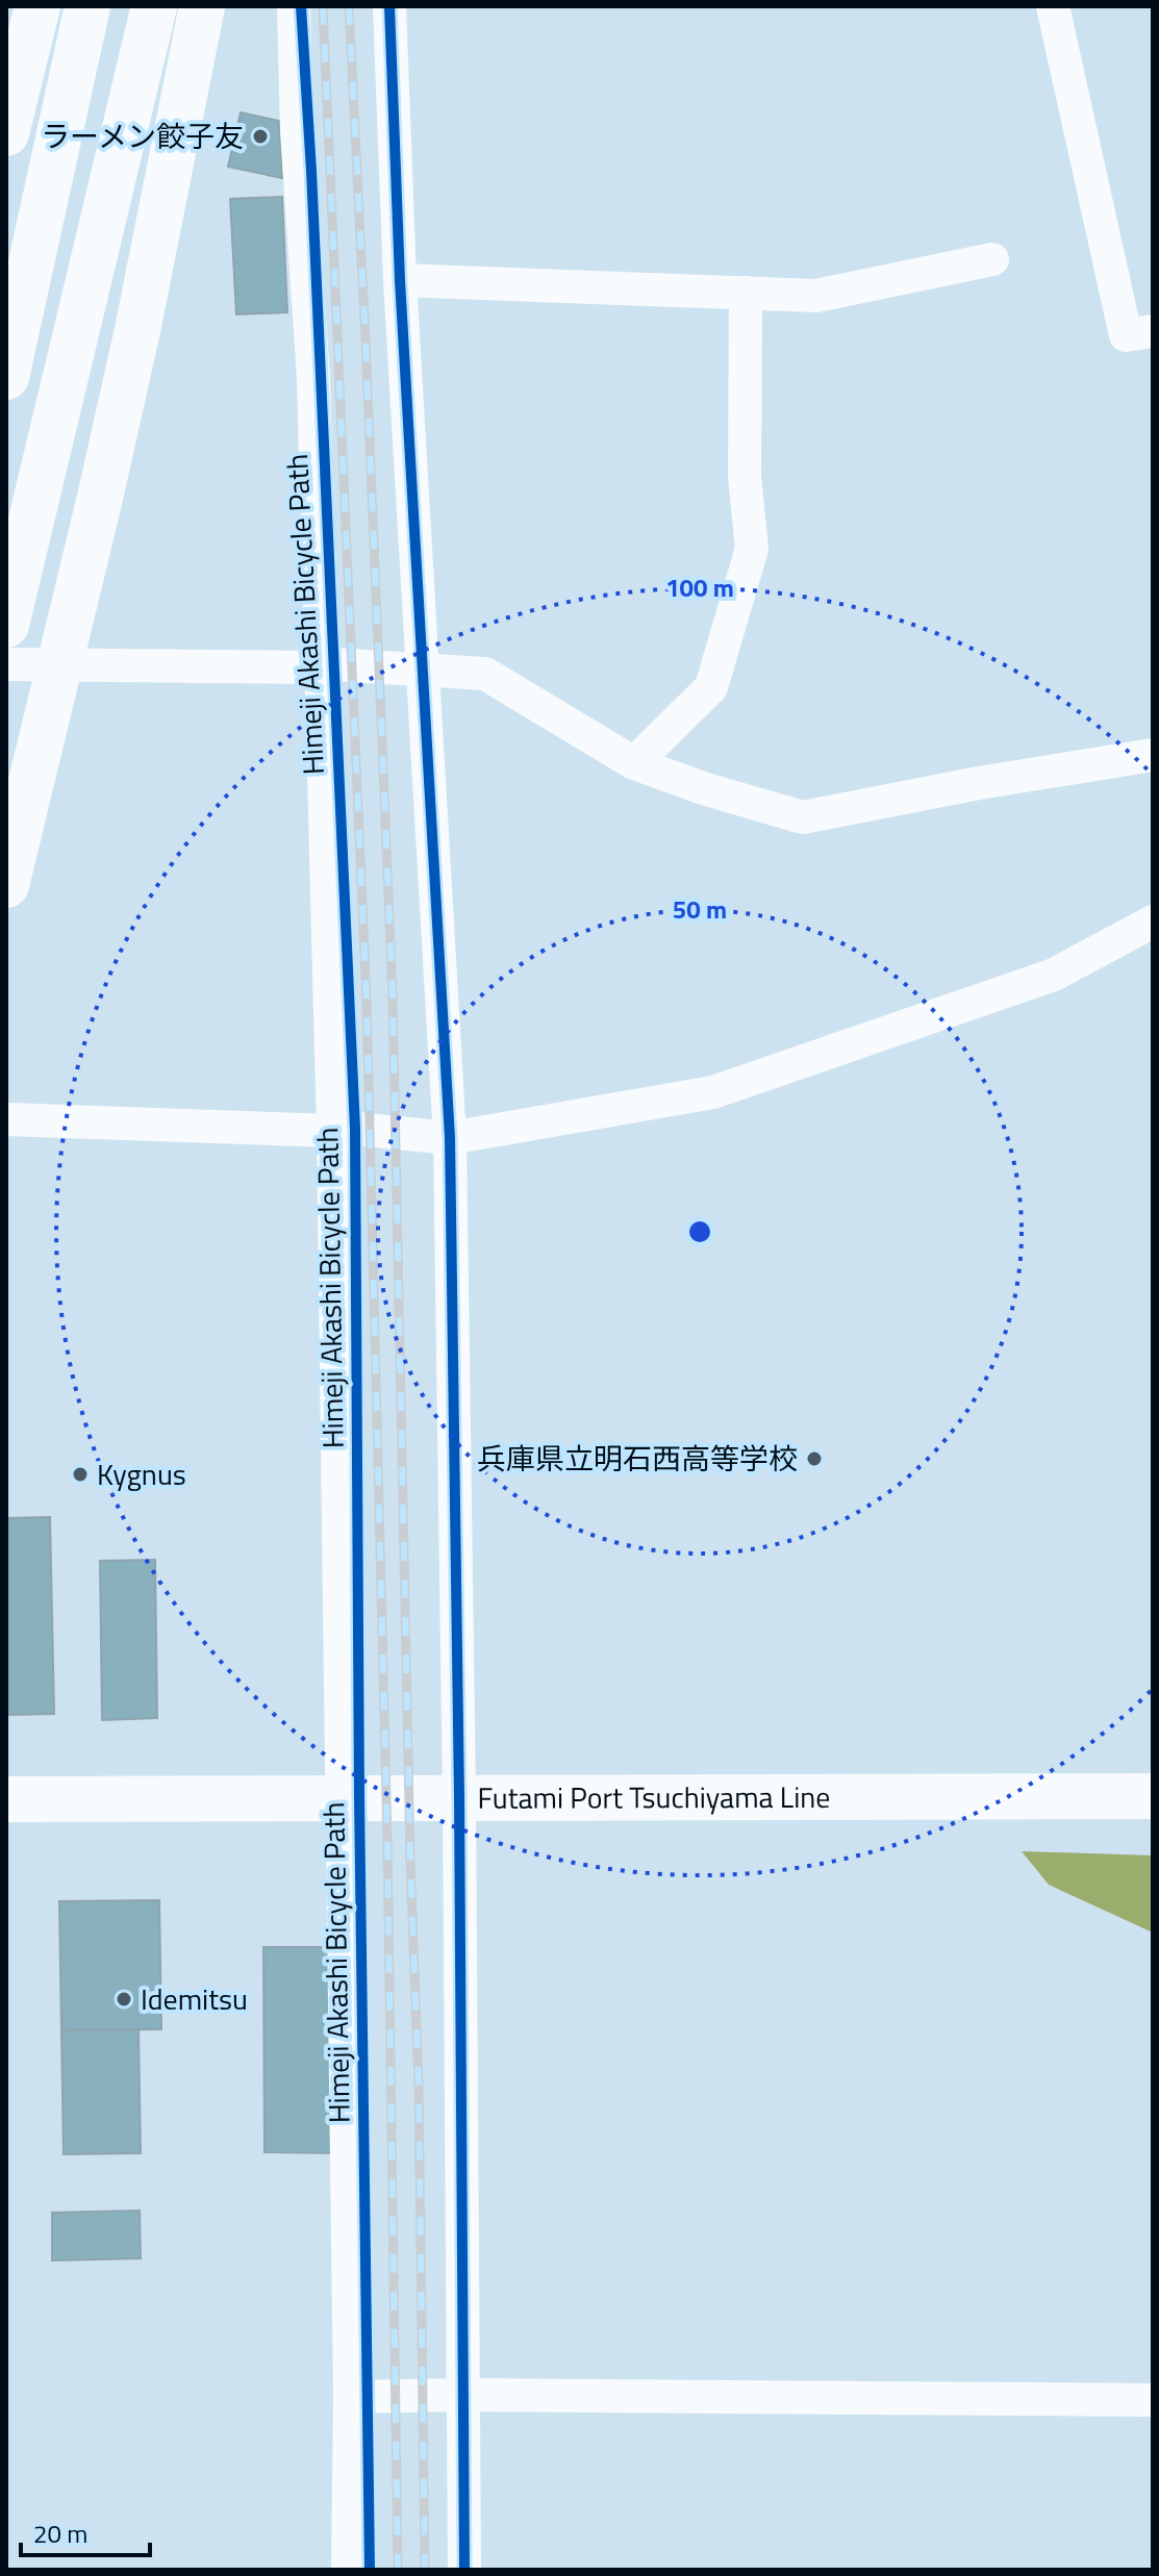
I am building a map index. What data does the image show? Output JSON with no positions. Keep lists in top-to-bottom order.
{
  "streets": {
    "main road": ["Futami Port Tsuchiyama Line"],
    "cycle path": ["Himeji Akashi Bicycle Path"]
  },
  "places": [
    "ラーメン餃子友",
    "兵庫県立明石西高等学校",
    "Kygnus",
    "Idemitsu"
  ],
  "scale_bar": "20 m",
  "rings": ["100 m", "50 m"]
}
